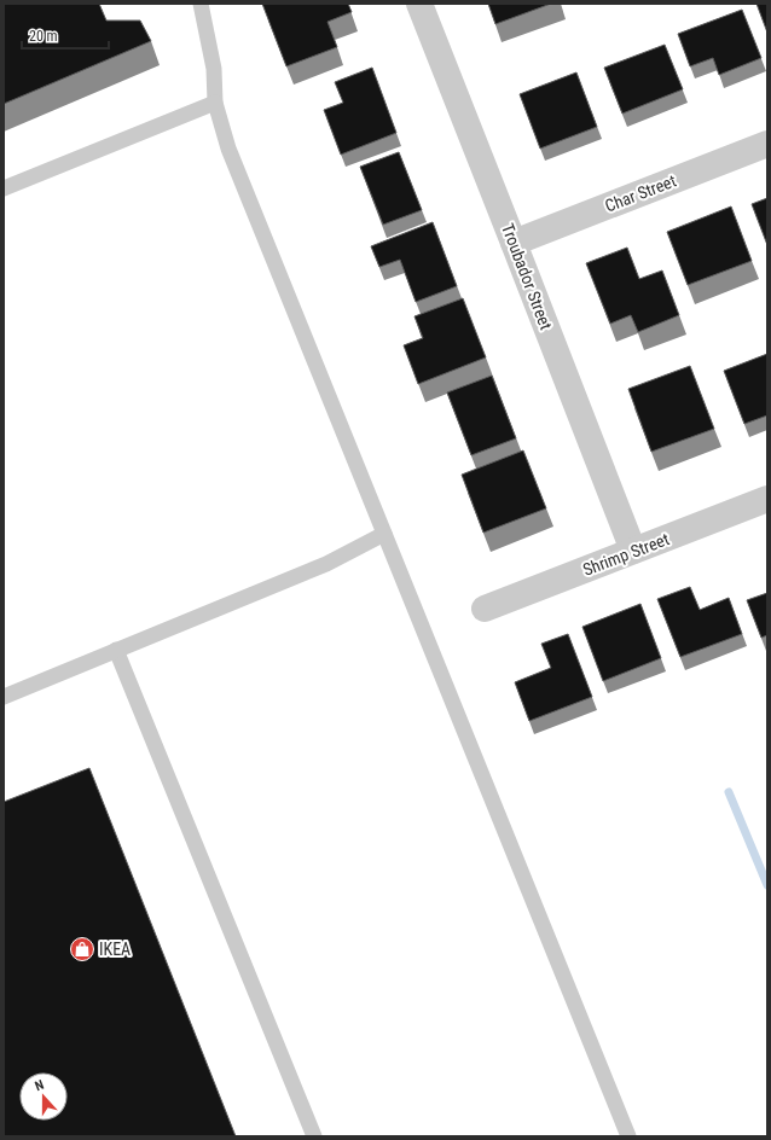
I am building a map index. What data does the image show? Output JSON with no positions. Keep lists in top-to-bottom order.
{
  "streets": {
    "street": ["Char Street", "Troubador Street", "Shrimp Street"]
  },
  "crossings": [
    ["Char Street", "Troubador Street"],
    ["Troubador Street", "Shrimp Street"]
  ],
  "places": {
    "shop": ["IKEA"]
  },
  "scale_bar": "20 m",
  "north": "top"
}
